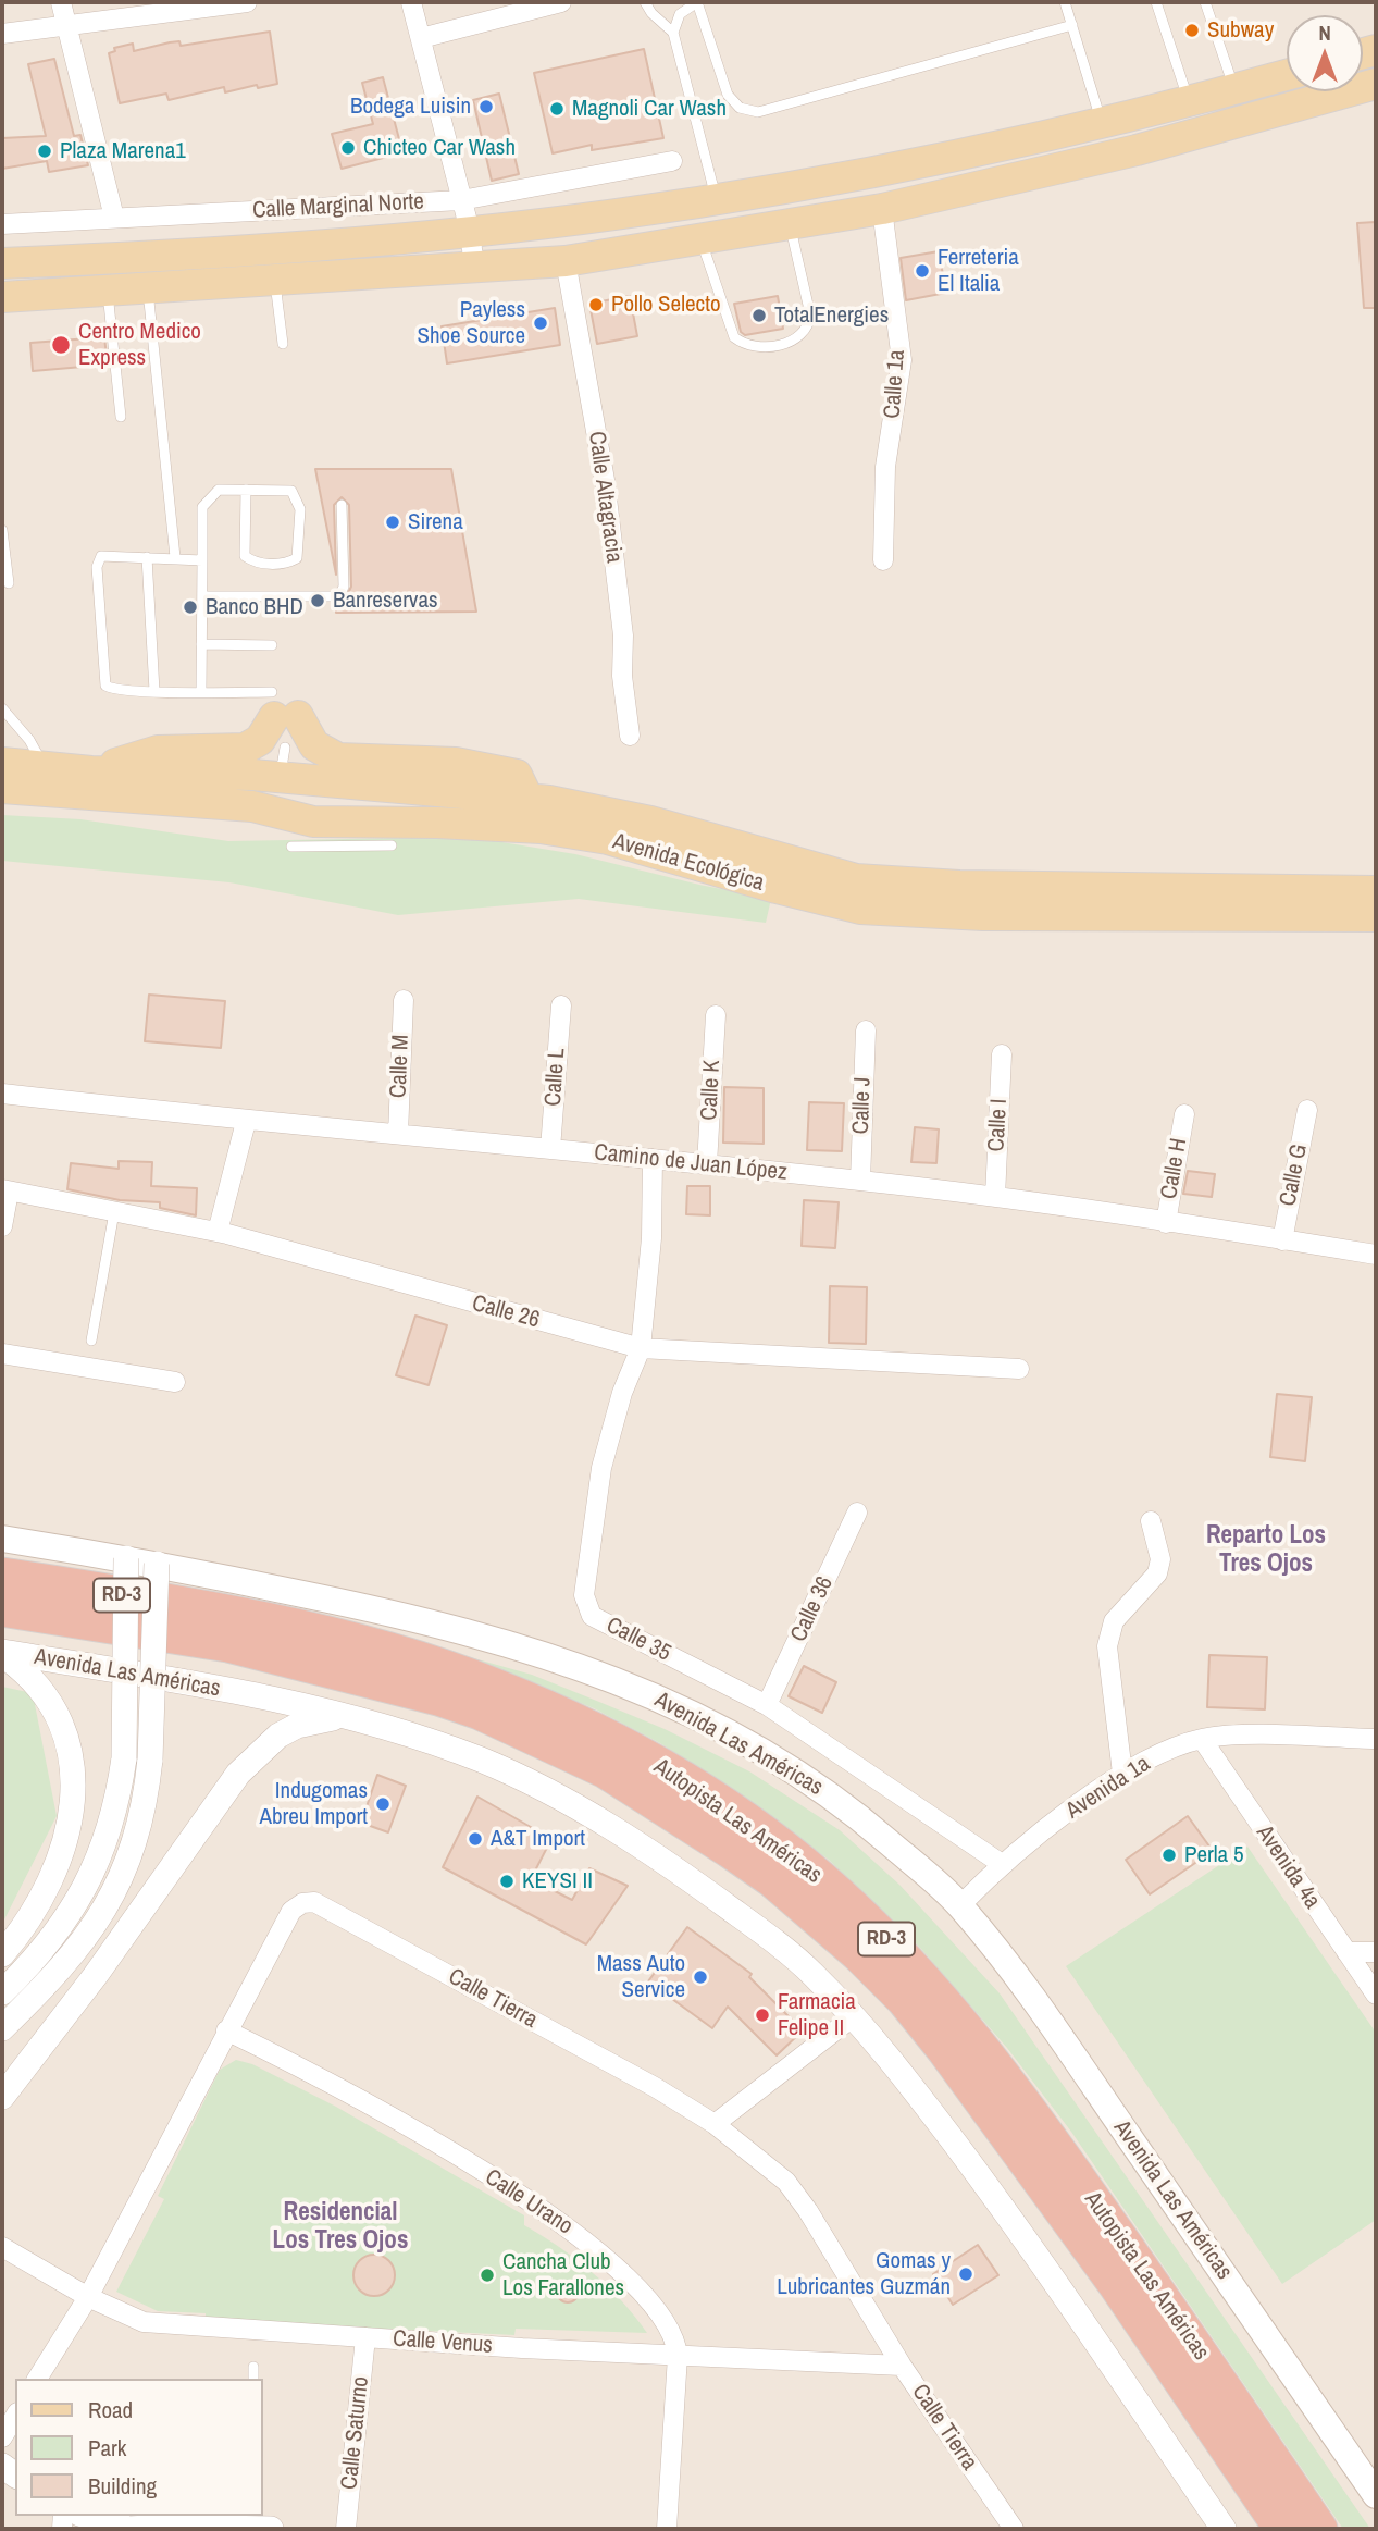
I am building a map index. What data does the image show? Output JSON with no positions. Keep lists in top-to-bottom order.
{
  "streets": {
    "highway": ["RD-3", "Autopista Las Américas"],
    "main road": ["Avenida Ecológica", "Avenida Las Américas"],
    "street": [
      "Calle Marginal Norte",
      "Calle 1a",
      "Calle Altagracia",
      "Calle M",
      "Calle L",
      "Calle K",
      "Calle J",
      "Calle I",
      "Camino de Juan López",
      "Calle H",
      "Calle G",
      "Calle 26",
      "Calle 36",
      "Calle 35",
      "Avenida 1a",
      "Avenida 4a",
      "Calle Tierra",
      "Calle Urano",
      "Calle Venus",
      "Calle Saturno"
    ]
  },
  "crossings": [
    ["Calle M", "Camino de Juan López"],
    ["Calle L", "Camino de Juan López"],
    ["Calle K", "Camino de Juan López"],
    ["Calle J", "Camino de Juan López"],
    ["Calle I", "Camino de Juan López"],
    ["Camino de Juan López", "Calle H"],
    ["Camino de Juan López", "Calle G"],
    ["Camino de Juan López", "Calle 35"],
    ["Calle 26", "Calle 35"],
    ["Calle 36", "Calle 35"],
    ["Calle 35", "Avenida 1a"],
    ["Avenida Las Américas", "Avenida 1a"],
    ["Avenida 1a", "Avenida 4a"],
    ["Calle Tierra", "Calle Urano"],
    ["Calle Tierra", "Calle Venus"],
    ["Calle Urano", "Calle Venus"],
    ["Calle Venus", "Calle Saturno"]
  ],
  "districts": ["Reparto Los Tres Ojos", "Residencial Los Tres Ojos"],
  "places": [
    "Subway",
    "Bodega Luisin",
    "Magnoli Car Wash",
    "Chicteo Car Wash",
    "Plaza Marena1",
    "Ferreteria El Italia",
    "Pollo Selecto",
    "TotalEnergies",
    "Payless Shoe Source",
    "Centro Medico Express",
    "Sirena",
    "Banreservas",
    "Banco BHD",
    "Indugomas Abreu Import",
    "A&T Import",
    "Perla 5",
    "KEYSI II",
    "Mass Auto Service",
    "Farmacia Felipe II",
    "Gomas y Lubricantes Guzmán",
    "Cancha Club Los Farallones"
  ],
  "legend": ["Road", "Park", "Building"],
  "north": "top"
}
